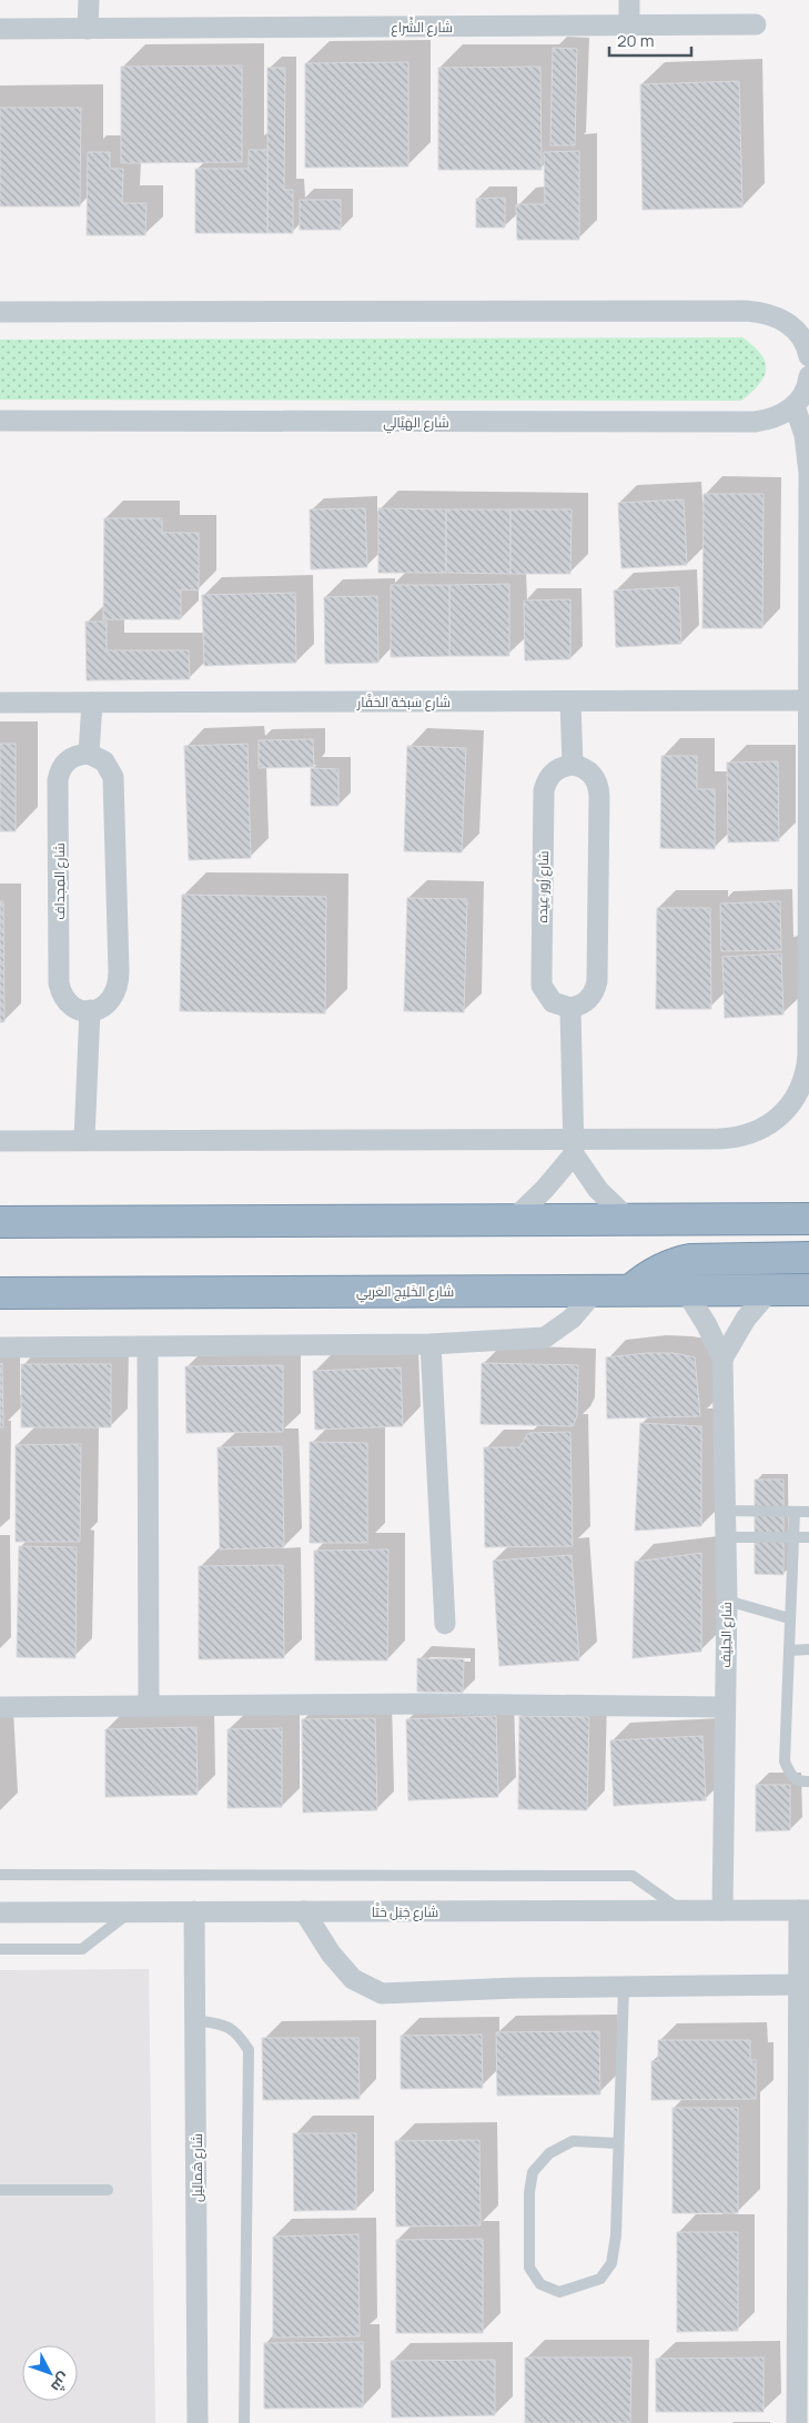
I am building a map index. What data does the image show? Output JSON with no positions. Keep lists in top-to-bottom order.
{
  "streets": {
    "highway": ["شارع الخَلِيج العَربِي"],
    "street": [
      "شارع الشِّراع",
      "شارع الهَيَّالي",
      "شارع سَبخة الحَفَّار",
      "شارع المِجداف",
      "شارع زُور عِيده",
      "شارع الحِلِيف",
      "شارع جَبَل حَتَّا",
      "شارع هَمالِيل"
    ]
  },
  "crossings": [
    ["شارع الخَلِيج العَربِي", "شارع الحِلِيف"],
    ["شارع الحِلِيف", "شارع جَبَل حَتَّا"],
    ["شارع جَبَل حَتَّا", "شارع هَمالِيل"]
  ],
  "scale_bar": "20 m",
  "north": "bottom right"
}
